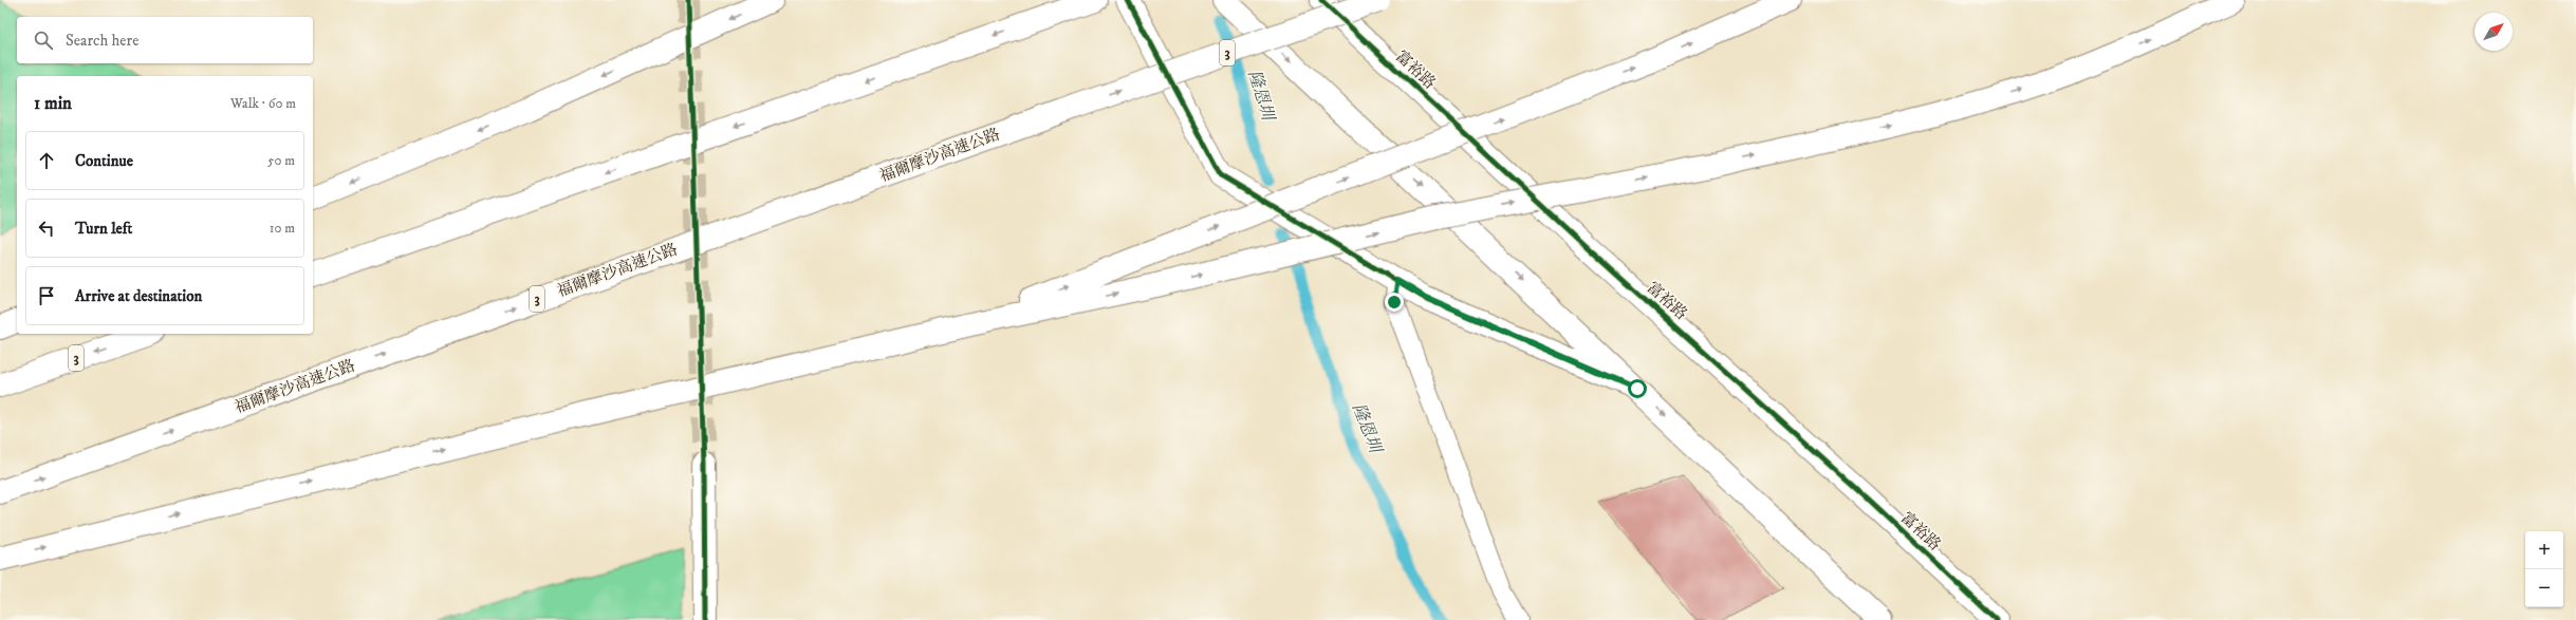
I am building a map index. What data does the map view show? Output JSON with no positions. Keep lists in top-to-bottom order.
{
  "streets": {
    "main road": ["3", "富裕路", "福爾摩沙高速公路"]
  },
  "water": ["隆恩圳"],
  "north": "top right",
  "page": {
    "search": "Search here",
    "heading": ["1 min", "Walk · 60 m"],
    "list": [
      ["Continue", "50 m"],
      ["Turn left", "10 m"],
      "Arrive at destination"
    ],
    "map_buttons": ["+", "−"]
  }
}
